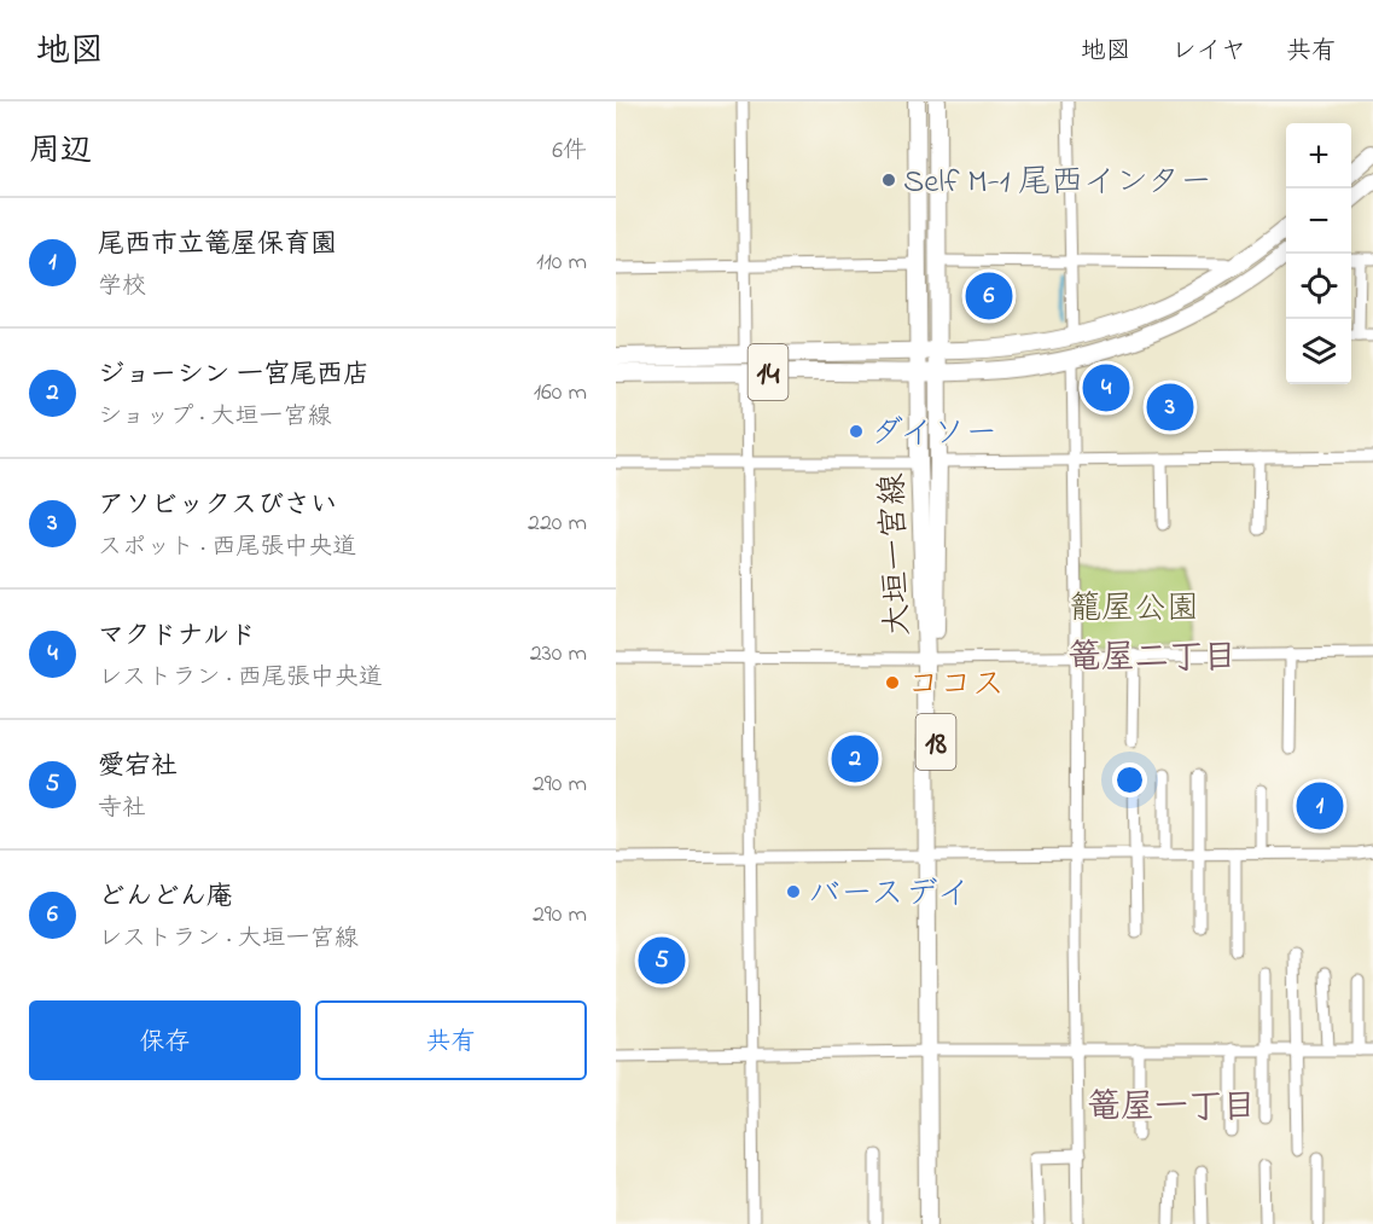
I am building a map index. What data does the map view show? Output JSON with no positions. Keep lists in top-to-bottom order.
{
  "streets": {
    "main road": ["14", "大垣一宮線", "18"]
  },
  "crossings": [
    ["14", "大垣一宮線"]
  ],
  "districts": ["篭屋二丁目", "篭屋一丁目"],
  "parks": ["籠屋公園"],
  "places": [
    "Self M-1 尾西インター",
    "ダイソー",
    "ココス",
    "バースデイ"
  ],
  "page": {
    "header": "地図",
    "nav": ["地図", "レイヤ", "共有"],
    "heading": ["周辺", "6件"],
    "map_buttons": ["+", "−"],
    "list": [
      {
        "mark": "1",
        "name": "尾西市立篭屋保育園",
        "note": "学校",
        "value": "110 m"
      },
      {
        "mark": "2",
        "name": "ジョーシン 一宮尾西店",
        "note": "ショップ · 大垣一宮線",
        "value": "160 m"
      },
      {
        "mark": "3",
        "name": "アソビックスびさい",
        "note": "スポット · 西尾張中央道",
        "value": "220 m"
      },
      {
        "mark": "4",
        "name": "マクドナルド",
        "note": "レストラン · 西尾張中央道",
        "value": "230 m"
      },
      {
        "mark": "5",
        "name": "愛宕社",
        "note": "寺社",
        "value": "290 m"
      },
      {
        "mark": "6",
        "name": "どんどん庵",
        "note": "レストラン · 大垣一宮線",
        "value": "290 m"
      }
    ],
    "pins": [
      "6",
      "4",
      "3",
      "2",
      "1",
      "5"
    ],
    "buttons": ["保存", "共有"]
  }
}
